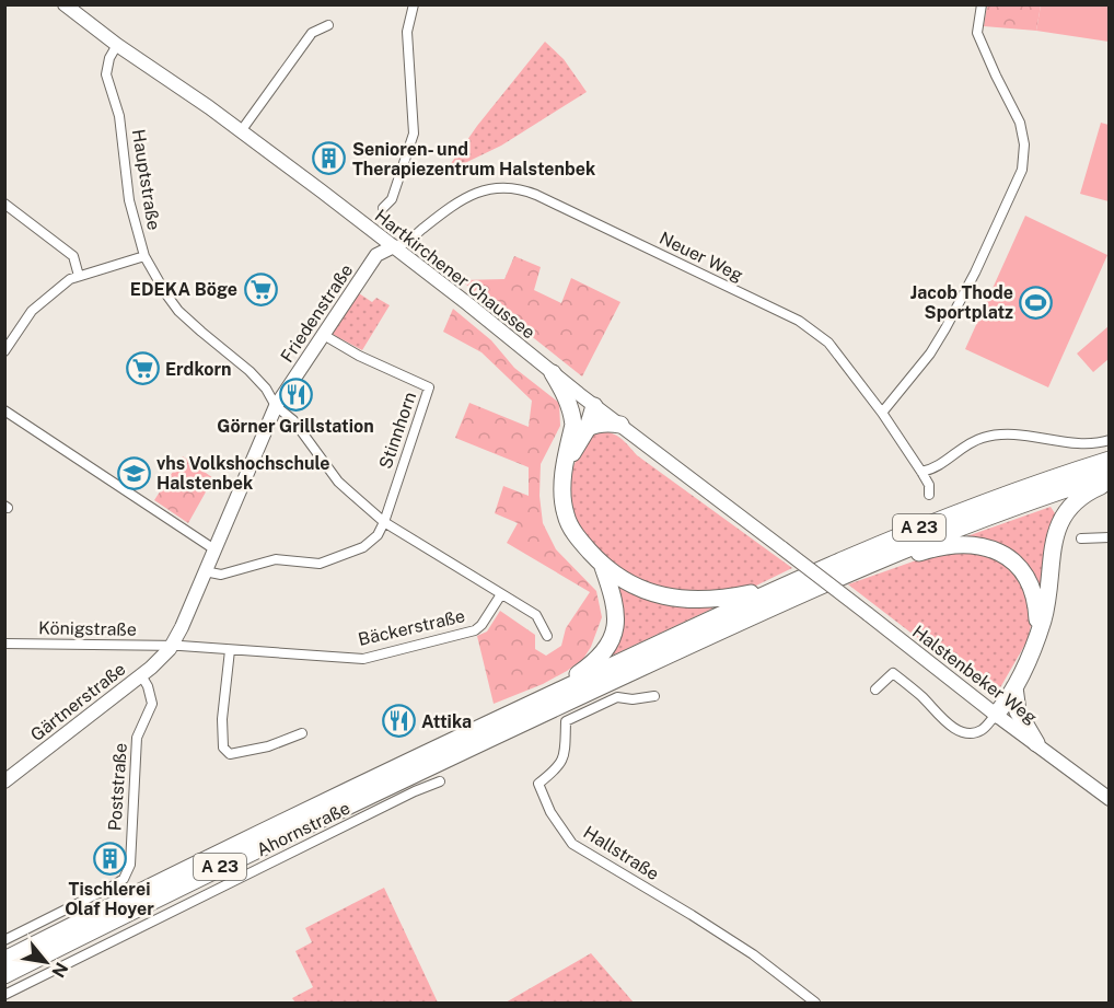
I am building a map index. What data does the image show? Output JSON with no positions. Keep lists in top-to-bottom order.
{
  "streets": {
    "highway": ["A 23"],
    "main road": [
      "Hartkirchener Chaussee",
      "Friedenstraße",
      "Halstenbeker Weg",
      "Gärtnerstraße"
    ],
    "street": [
      "Hauptstraße",
      "Neuer Weg",
      "Stinnhorn",
      "Bäckerstraße",
      "Königstraße",
      "Poststraße",
      "Ahornstraße",
      "Hallstraße"
    ]
  },
  "crossings": [
    ["Hauptstraße", "Hartkirchener Chaussee"],
    ["Hauptstraße", "Friedenstraße"],
    ["Hauptstraße", "Stinnhorn"],
    ["Hauptstraße", "Bäckerstraße"],
    ["Neuer Weg", "Hartkirchener Chaussee"],
    ["Neuer Weg", "Friedenstraße"],
    ["Hartkirchener Chaussee", "Friedenstraße"],
    ["Hartkirchener Chaussee", "Halstenbeker Weg"],
    ["Friedenstraße", "Stinnhorn"],
    ["Bäckerstraße", "Königstraße"],
    ["Gärtnerstraße", "Poststraße"]
  ],
  "places": {
    "building": ["Senioren- und Therapiezentrum Halstenbek", "Tischlerei Olaf Hoyer"],
    "supermarket": ["EDEKA Böge", "Erdkorn"],
    "sports": ["Jacob Thode Sportplatz"],
    "restaurant": ["Görner Grillstation", "Attika"],
    "school or university": ["vhs Volkshochschule Halstenbek"]
  },
  "north": "bottom right"
}
